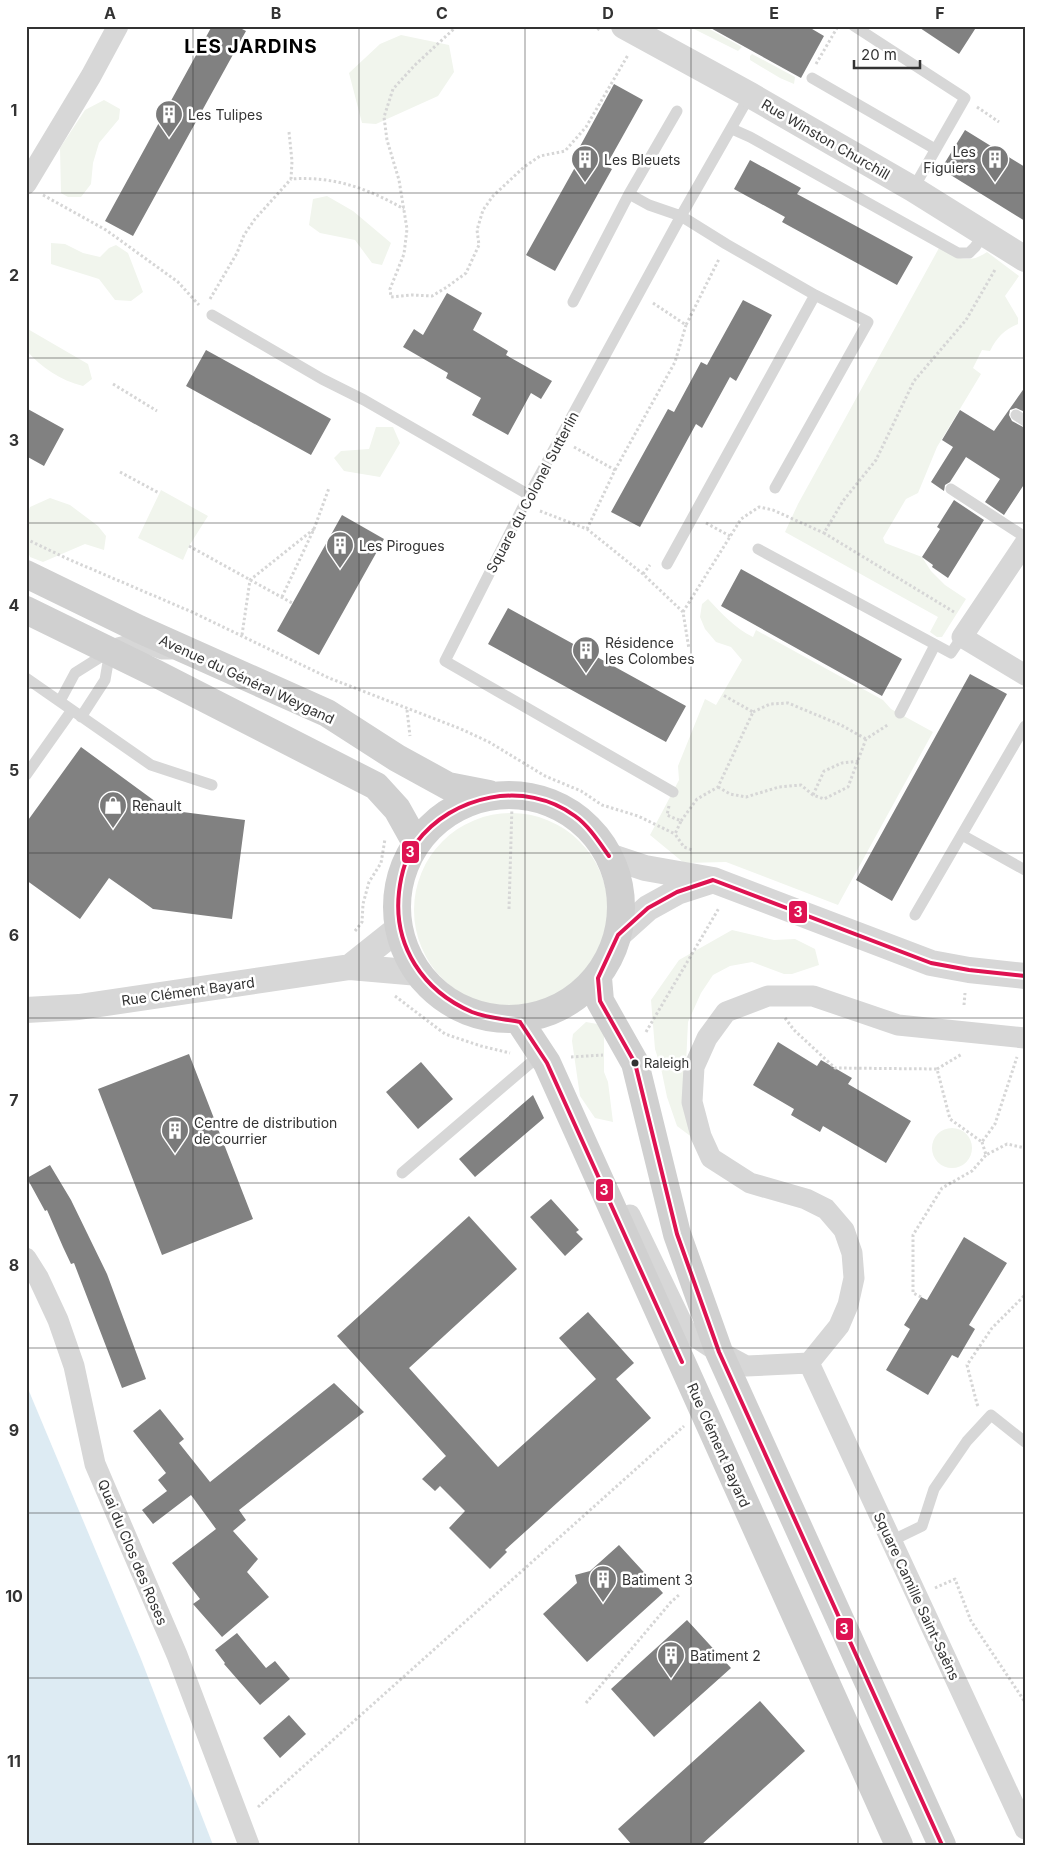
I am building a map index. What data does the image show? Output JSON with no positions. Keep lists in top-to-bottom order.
{
  "streets": {
    "main road": ["Avenue du Général Weygand", "Rue Clément Bayard"],
    "street": ["Rue Winston Churchill", "Quai du Clos des Roses", "Square Camille Saint-Saëns"],
    "lane": ["Square du Colonel Sutterlin"]
  },
  "crossings": [
    ["Rue Winston Churchill", "Square du Colonel Sutterlin"]
  ],
  "districts": ["LES JARDINS"],
  "places": {
    "building": [
      "Les Tulipes",
      "Les Bleuets",
      "Les Figuiers",
      "Les Pirogues",
      "Résidence les Colombes",
      "Centre de distribution de courrier",
      "Batiment 3",
      "Batiment 2"
    ],
    "shop": ["Renault"],
    "other": ["Raleigh"]
  },
  "lines": ["transit line 3"],
  "scale_bar": "20 m",
  "grid": {
    "columns": [
      "A",
      "B",
      "C",
      "D",
      "E",
      "F"
    ],
    "rows": [
      "1",
      "2",
      "3",
      "4",
      "5",
      "6",
      "7",
      "8",
      "9",
      "10",
      "11"
    ]
  }
}
